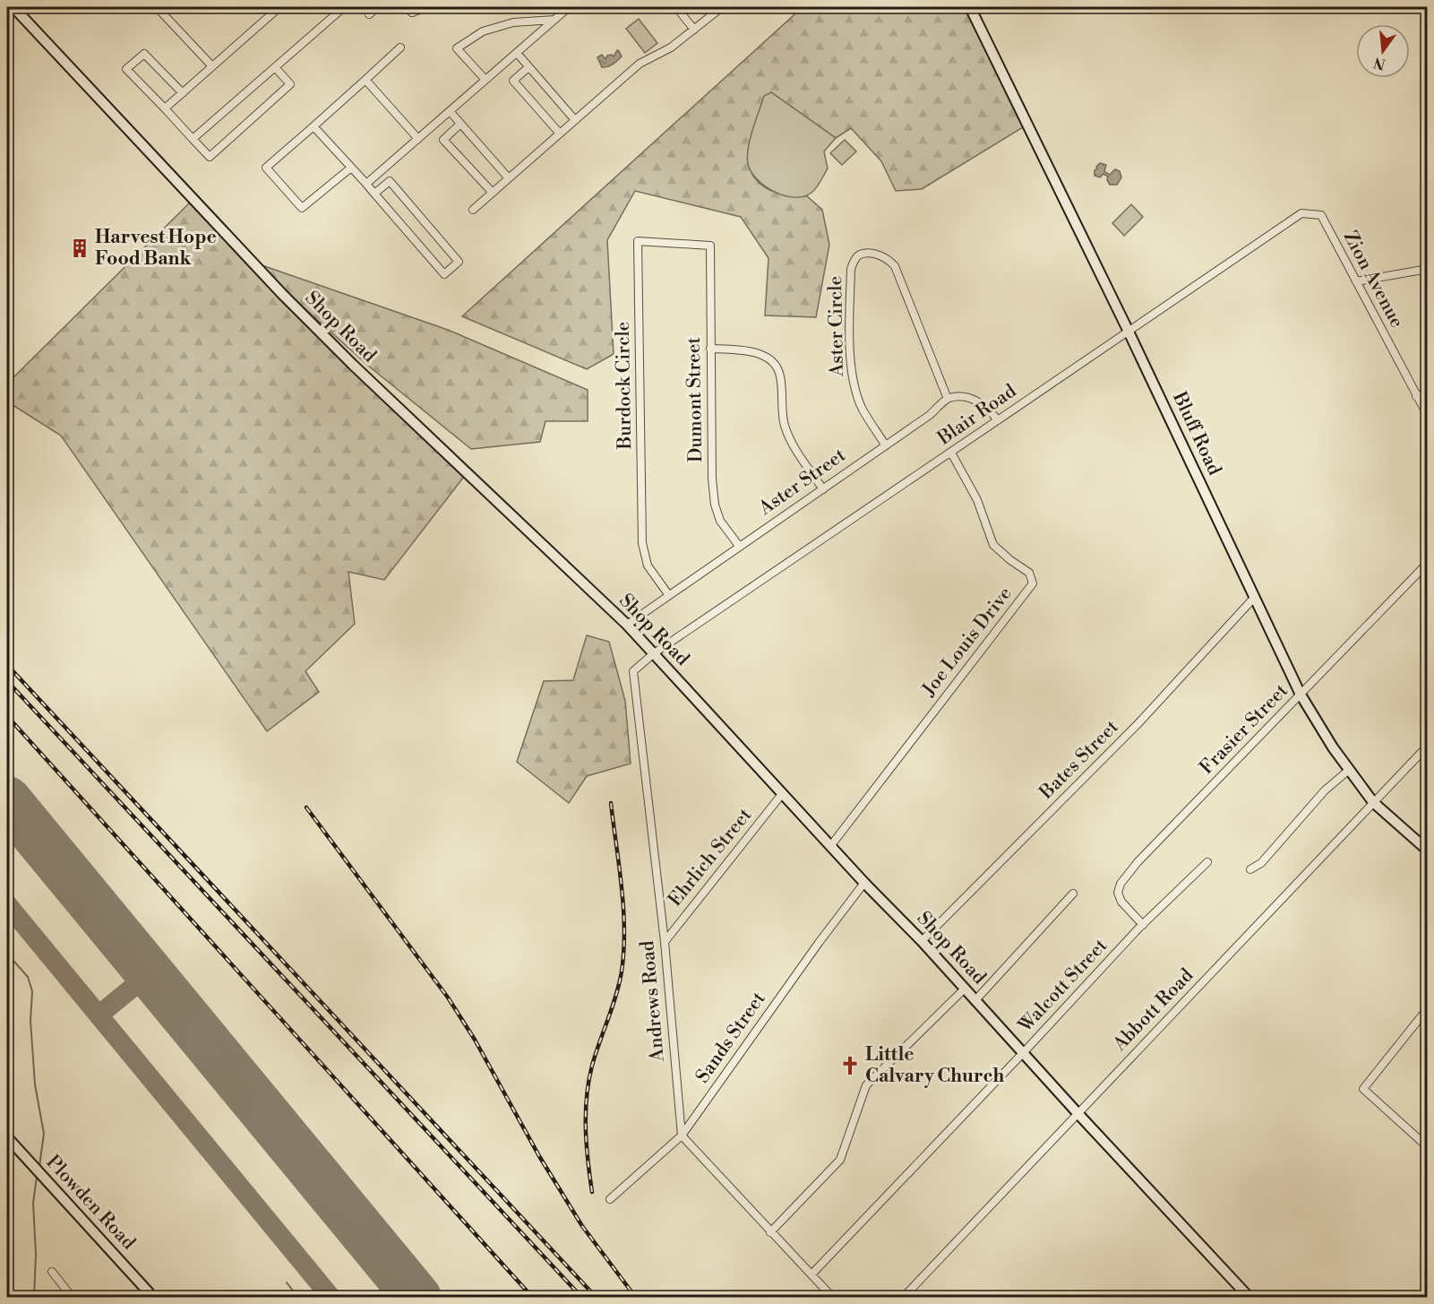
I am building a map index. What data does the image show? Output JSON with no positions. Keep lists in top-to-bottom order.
{
  "streets": {
    "street": [
      "Zion Avenue",
      "Aster Circle",
      "Shop Road",
      "Burdock Circle",
      "Dumont Street",
      "Blair Road",
      "Bluff Road",
      "Aster Street",
      "Joe Louis Drive",
      "Frasier Street",
      "Bates Street",
      "Ehrlich Street",
      "Walcott Street",
      "Andrews Road",
      "Abbott Road",
      "Sands Street",
      "Plowden Road"
    ]
  },
  "crossings": [
    ["Zion Avenue", "Blair Road"],
    ["Aster Circle", "Aster Street"],
    ["Shop Road", "Blair Road"],
    ["Shop Road", "Aster Street"],
    ["Shop Road", "Joe Louis Drive"],
    ["Shop Road", "Bates Street"],
    ["Shop Road", "Ehrlich Street"],
    ["Shop Road", "Walcott Street"],
    ["Shop Road", "Andrews Road"],
    ["Shop Road", "Abbott Road"],
    ["Shop Road", "Sands Street"],
    ["Burdock Circle", "Dumont Street"],
    ["Burdock Circle", "Aster Street"],
    ["Dumont Street", "Aster Street"],
    ["Blair Road", "Bluff Road"],
    ["Blair Road", "Joe Louis Drive"],
    ["Blair Road", "Andrews Road"],
    ["Bluff Road", "Frasier Street"],
    ["Bluff Road", "Bates Street"],
    ["Bluff Road", "Abbott Road"],
    ["Frasier Street", "Walcott Street"],
    ["Ehrlich Street", "Andrews Road"],
    ["Andrews Road", "Sands Street"]
  ],
  "places": {
    "building": ["Harvest Hope Food Bank"],
    "church": ["Little Calvary Church"]
  },
  "north": "bottom"
}
